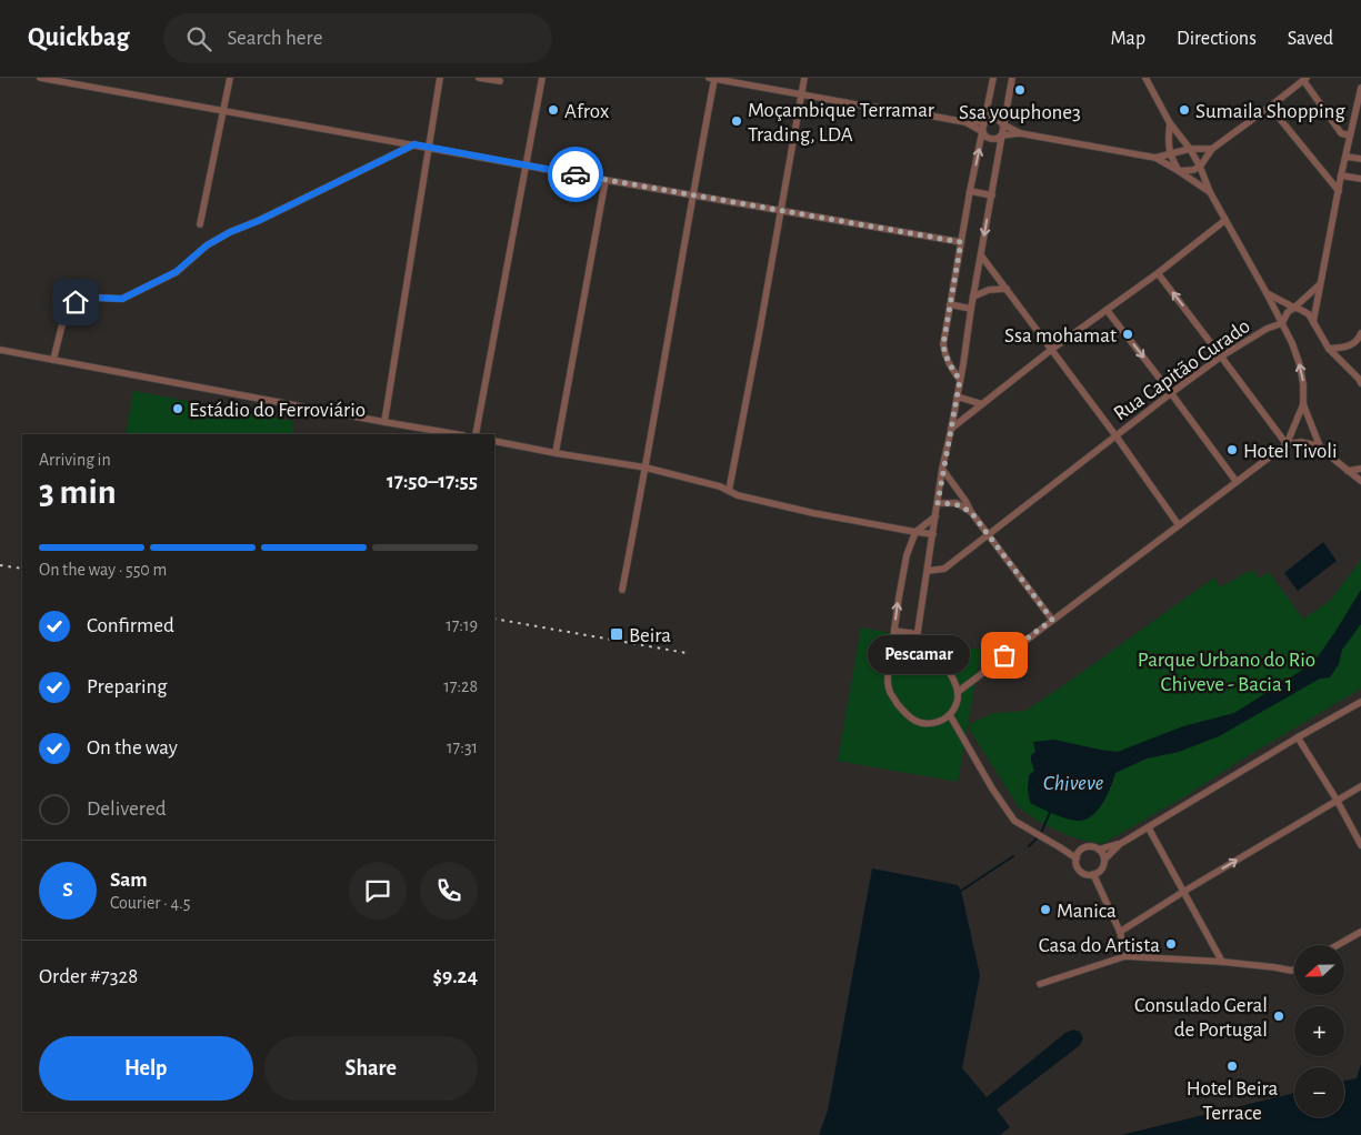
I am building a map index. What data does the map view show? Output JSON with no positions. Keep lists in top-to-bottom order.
{
  "streets": {
    "street": ["Rua Capitão Curado"]
  },
  "water": ["Chiveve"],
  "parks": ["Parque Urbano do Rio Chiveve - Bacia 1"],
  "places": {
    "other": [
      "Ssa youphone3",
      "Afrox",
      "Sumaila Shopping",
      "Moçambique Terramar Trading, LDA",
      "Ssa mohamat",
      "Estádio do Ferroviário",
      "Hotel Tivoli",
      "Pescamar",
      "Manica",
      "Casa do Artista",
      "Consulado Geral de Portugal",
      "Hotel Beira Terrace"
    ],
    "transit": ["Beira"]
  },
  "north": "left",
  "page": {
    "header": "Quickbag",
    "search": "Search here",
    "nav": ["Map", "Directions", "Saved"],
    "heading": ["3 min", "Arriving in", "17:50–17:55"],
    "panel": [
      "Sam",
      "Courier · 4.5",
      "Order #7328",
      "$9.24"
    ],
    "bar": "On the way · 550 m",
    "list": [
      ["Confirmed", "17:19"],
      ["Preparing", "17:28"],
      ["On the way", "17:31"],
      "Delivered"
    ],
    "bubble": "Pescamar",
    "round": "S",
    "map_buttons": ["+", "−"],
    "buttons": ["Help", "Share"]
  }
}
